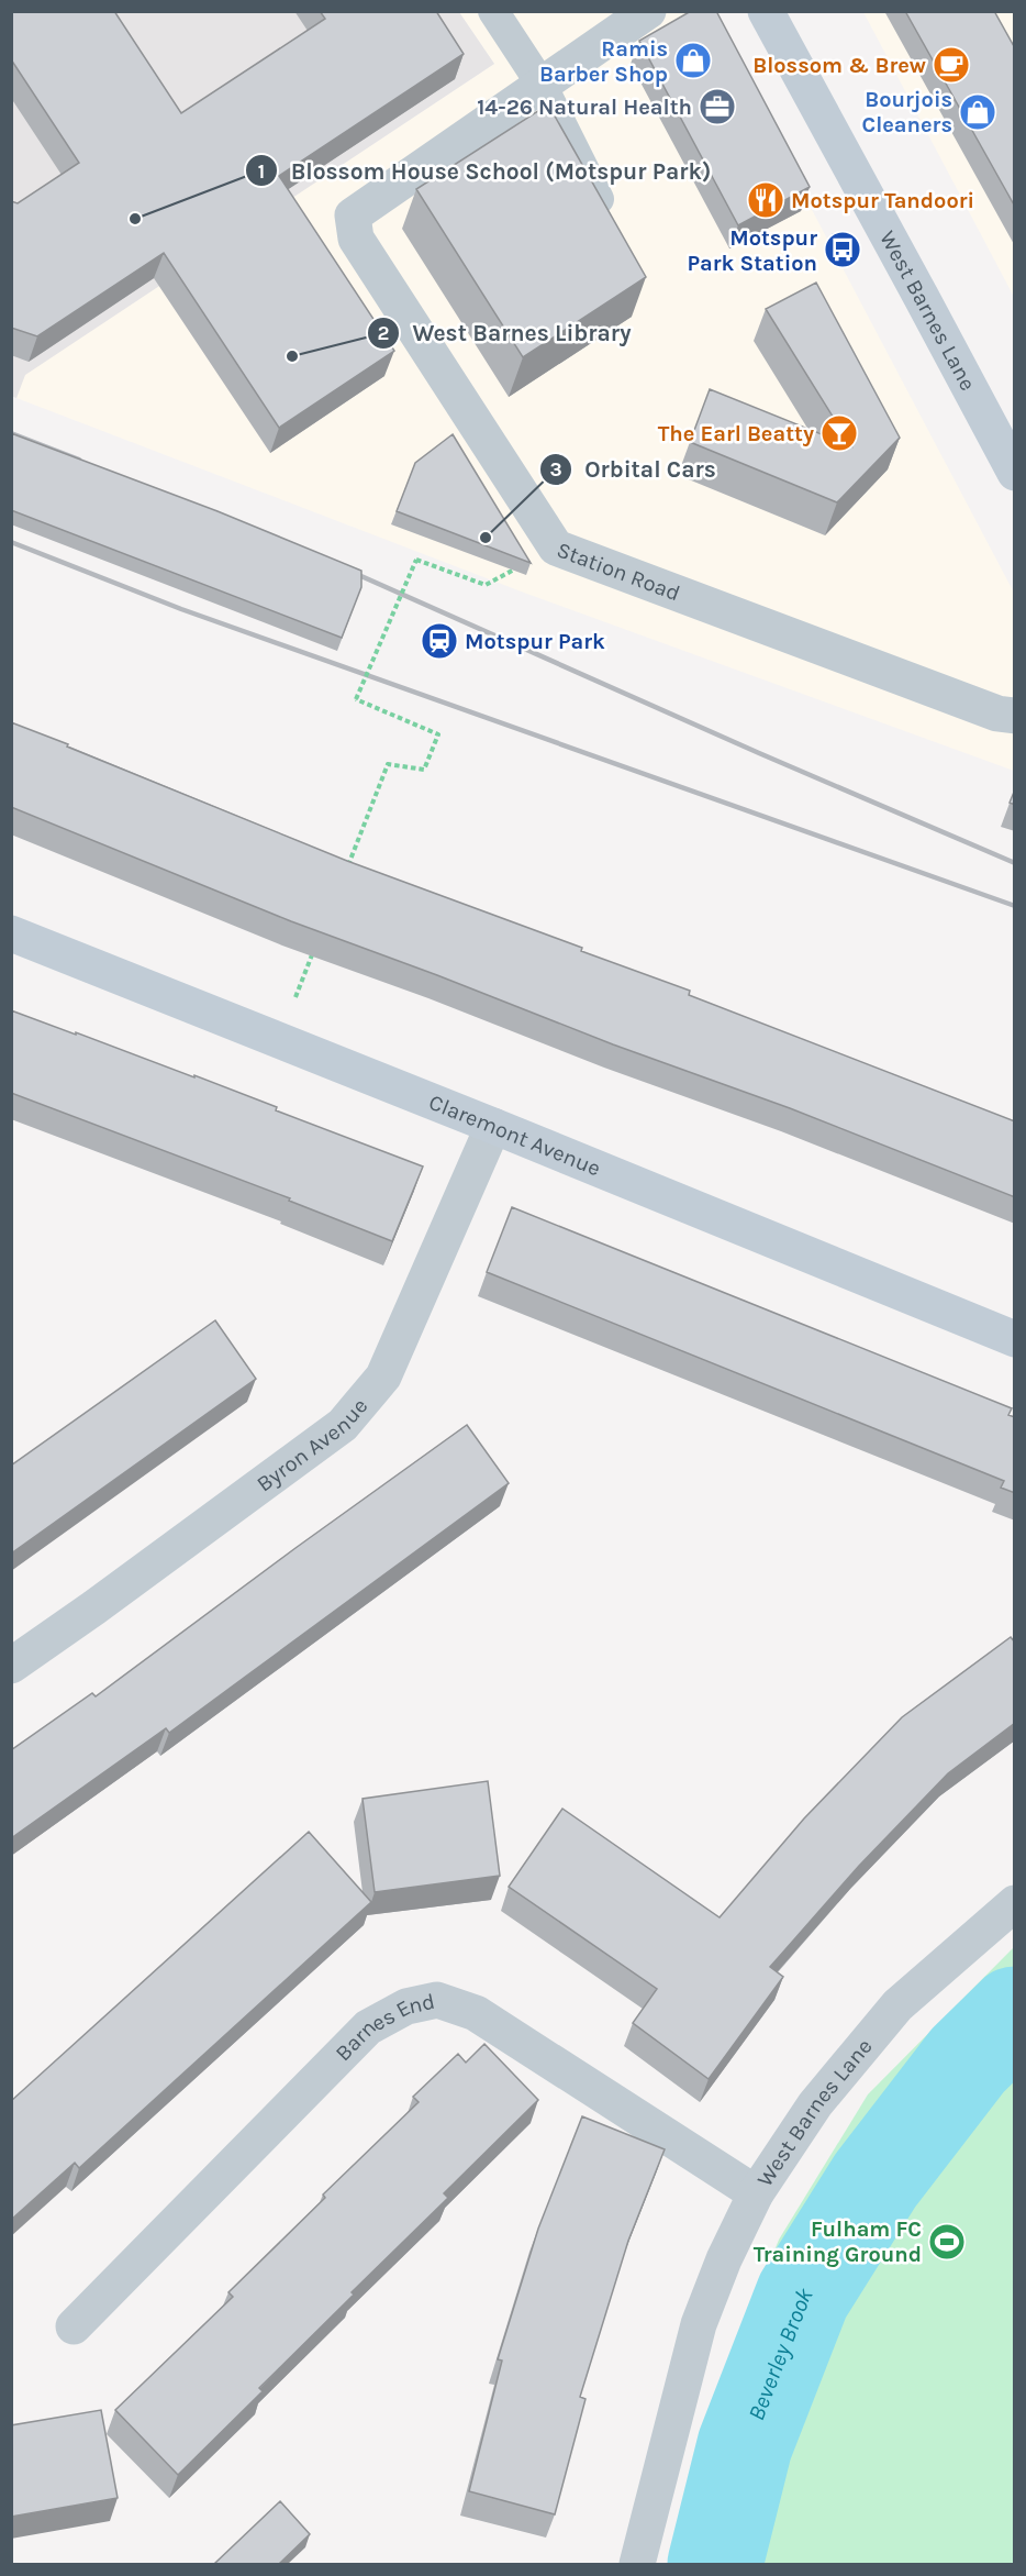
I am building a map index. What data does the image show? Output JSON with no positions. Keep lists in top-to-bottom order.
{
  "streets": {
    "street": [
      "West Barnes Lane",
      "Station Road",
      "Claremont Avenue",
      "Byron Avenue",
      "Barnes End"
    ]
  },
  "crossings": [
    ["West Barnes Lane", "Barnes End"],
    ["Claremont Avenue", "Byron Avenue"]
  ],
  "water": ["Beverley Brook"],
  "places": {
    "shop": ["Ramis Barber Shop", "Bourjois Cleaners"],
    "cafe": ["Blossom & Brew"],
    "office": ["14-26 Natural Health"],
    "restaurant": ["Motspur Tandoori"],
    "other": ["Blossom House School (Motspur Park)", "West Barnes Library", "Orbital Cars"],
    "bus stop": ["Motspur Park Station"],
    "bar": ["The Earl Beatty"],
    "station": ["Motspur Park"],
    "sports": ["Fulham FC Training Ground"]
  }
}
